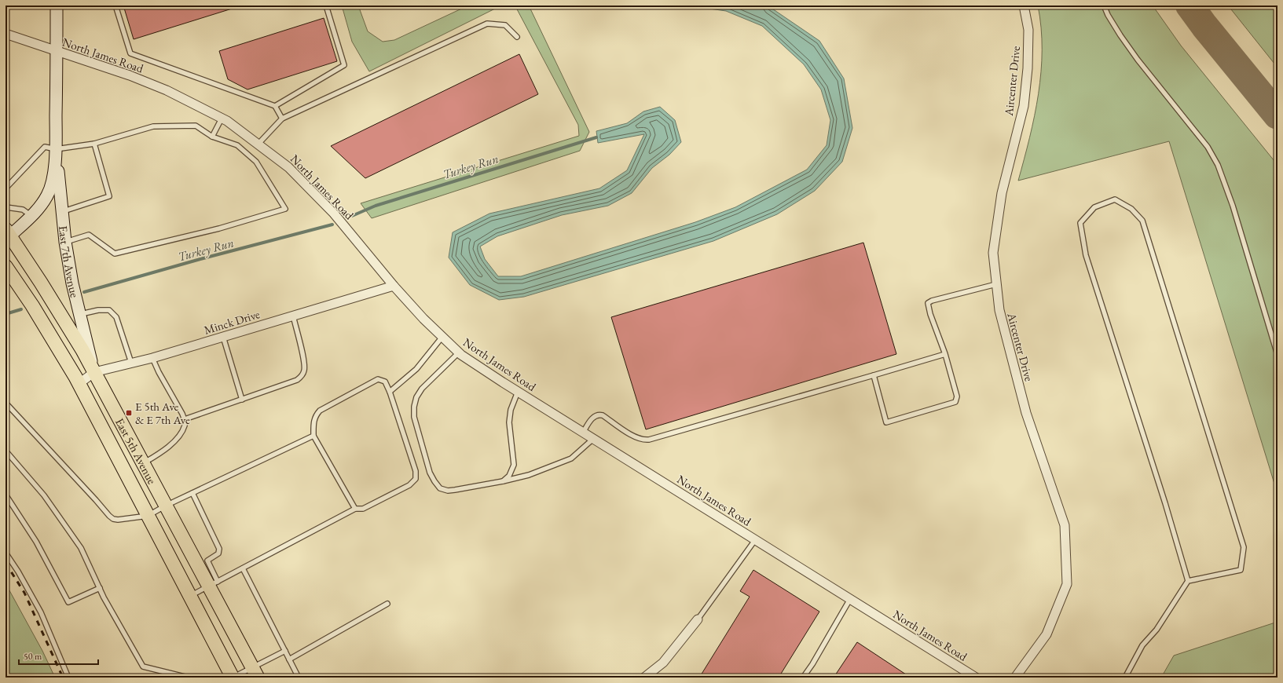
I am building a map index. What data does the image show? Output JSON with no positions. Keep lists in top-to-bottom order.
{
  "streets": {
    "main road": ["East 5th Avenue"],
    "street": [
      "North James Road",
      "Aircenter Drive",
      "East 7th Avenue",
      "Minck Drive"
    ]
  },
  "crossings": [
    ["North James Road", "East 7th Avenue"],
    ["North James Road", "Minck Drive"],
    ["East 7th Avenue", "Minck Drive"],
    ["East 7th Avenue", "East 5th Avenue"],
    ["Minck Drive", "East 5th Avenue"]
  ],
  "water": ["Turkey Run"],
  "places": {
    "transit": ["E 5th Ave & E 7th Ave"]
  },
  "scale_bar": "50 m"
}
